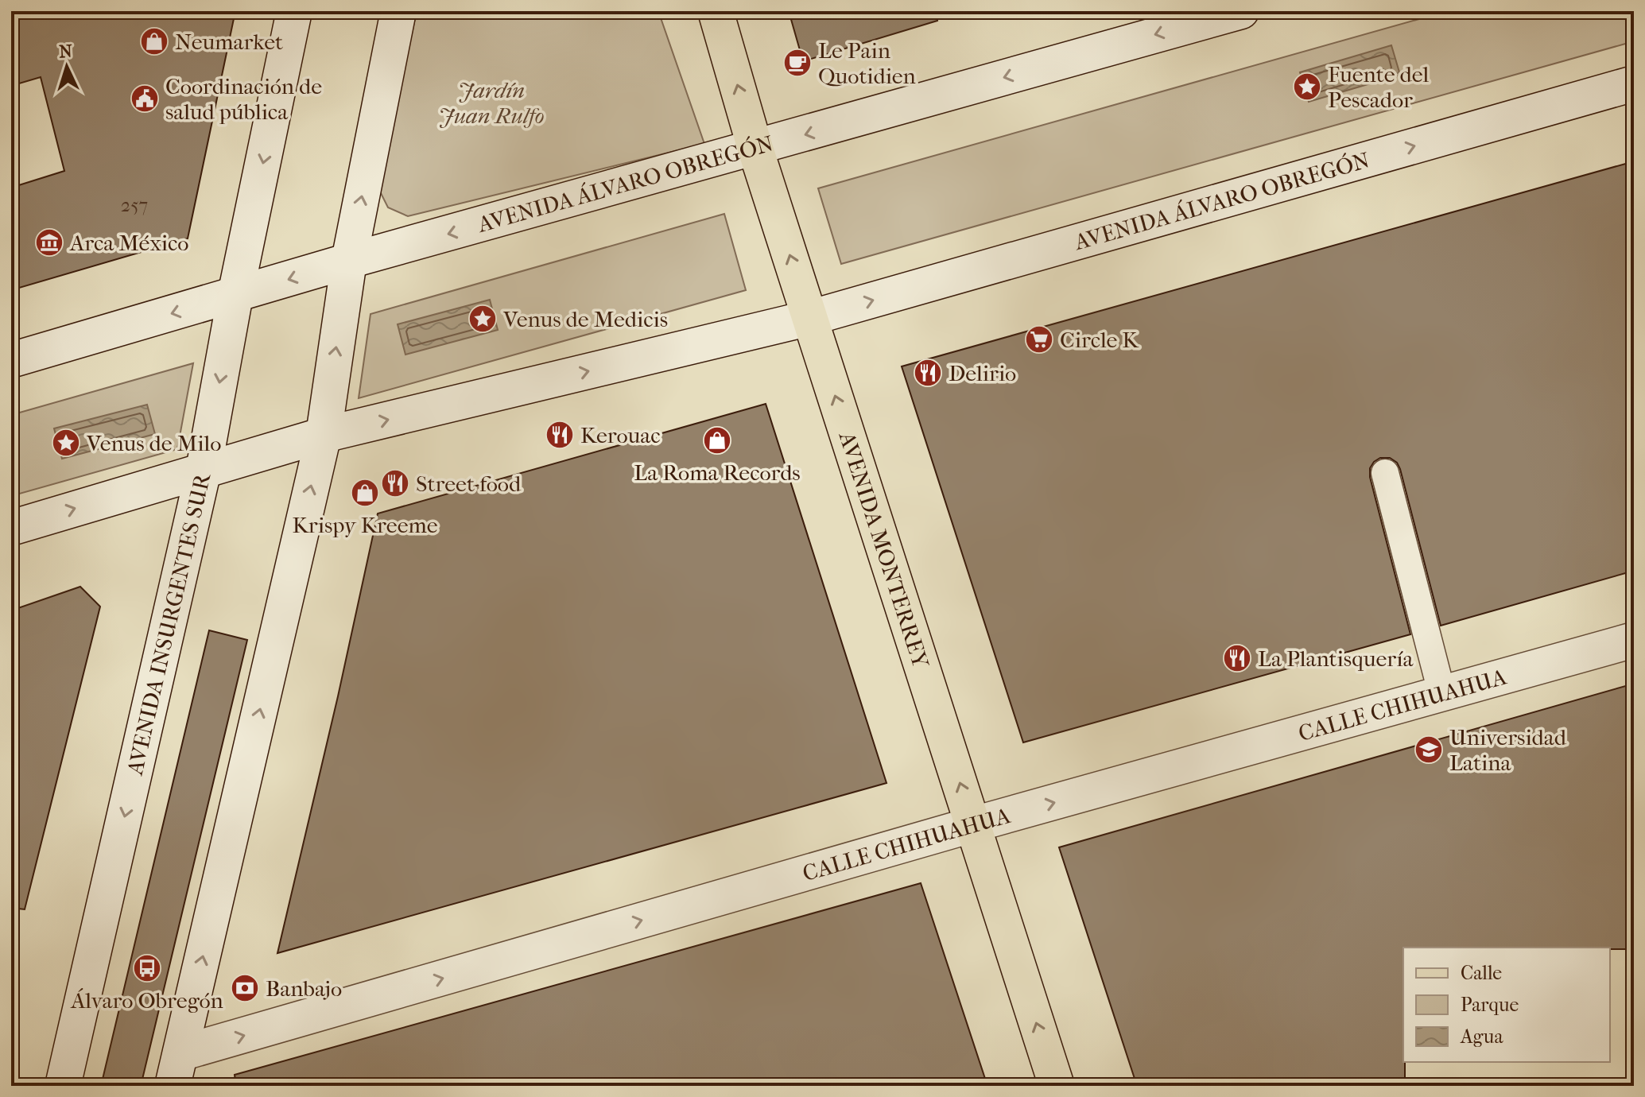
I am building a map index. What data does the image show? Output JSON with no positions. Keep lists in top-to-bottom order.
{
  "streets": {
    "main road": [
      "AVENIDA ÁLVARO OBREGÓN",
      "AVENIDA MONTERREY",
      "AVENIDA INSURGENTES SUR",
      "CALLE CHIHUAHUA"
    ]
  },
  "crossings": [
    ["AVENIDA ÁLVARO OBREGÓN", "AVENIDA MONTERREY"],
    ["AVENIDA ÁLVARO OBREGÓN", "AVENIDA INSURGENTES SUR"],
    ["AVENIDA MONTERREY", "CALLE CHIHUAHUA"]
  ],
  "one_way": ["AVENIDA MONTERREY", "CALLE CHIHUAHUA"],
  "parks": ["Jardín Juan Rulfo"],
  "places": {
    "shop": ["Neumarket", "La Roma Records", "Krispy Kreeme"],
    "cafe": ["Le Pain Quotidien"],
    "place": ["Fuente del Pescador", "Venus de Medicis", "Venus de Milo"],
    "public building": ["Coordinación de salud pública"],
    "museum": ["Arca México"],
    "supermarket": ["Circle K"],
    "restaurant": [
      "Delirio",
      "Kerouac",
      "Street food",
      "La Plantisquería"
    ],
    "school or university": ["Universidad Latina"],
    "bus stop": ["Álvaro Obregón"],
    "bank": ["Banbajo"]
  },
  "house_numbers": ["257"],
  "legend": ["Calle", "Parque", "Agua"],
  "north": "top"
}
